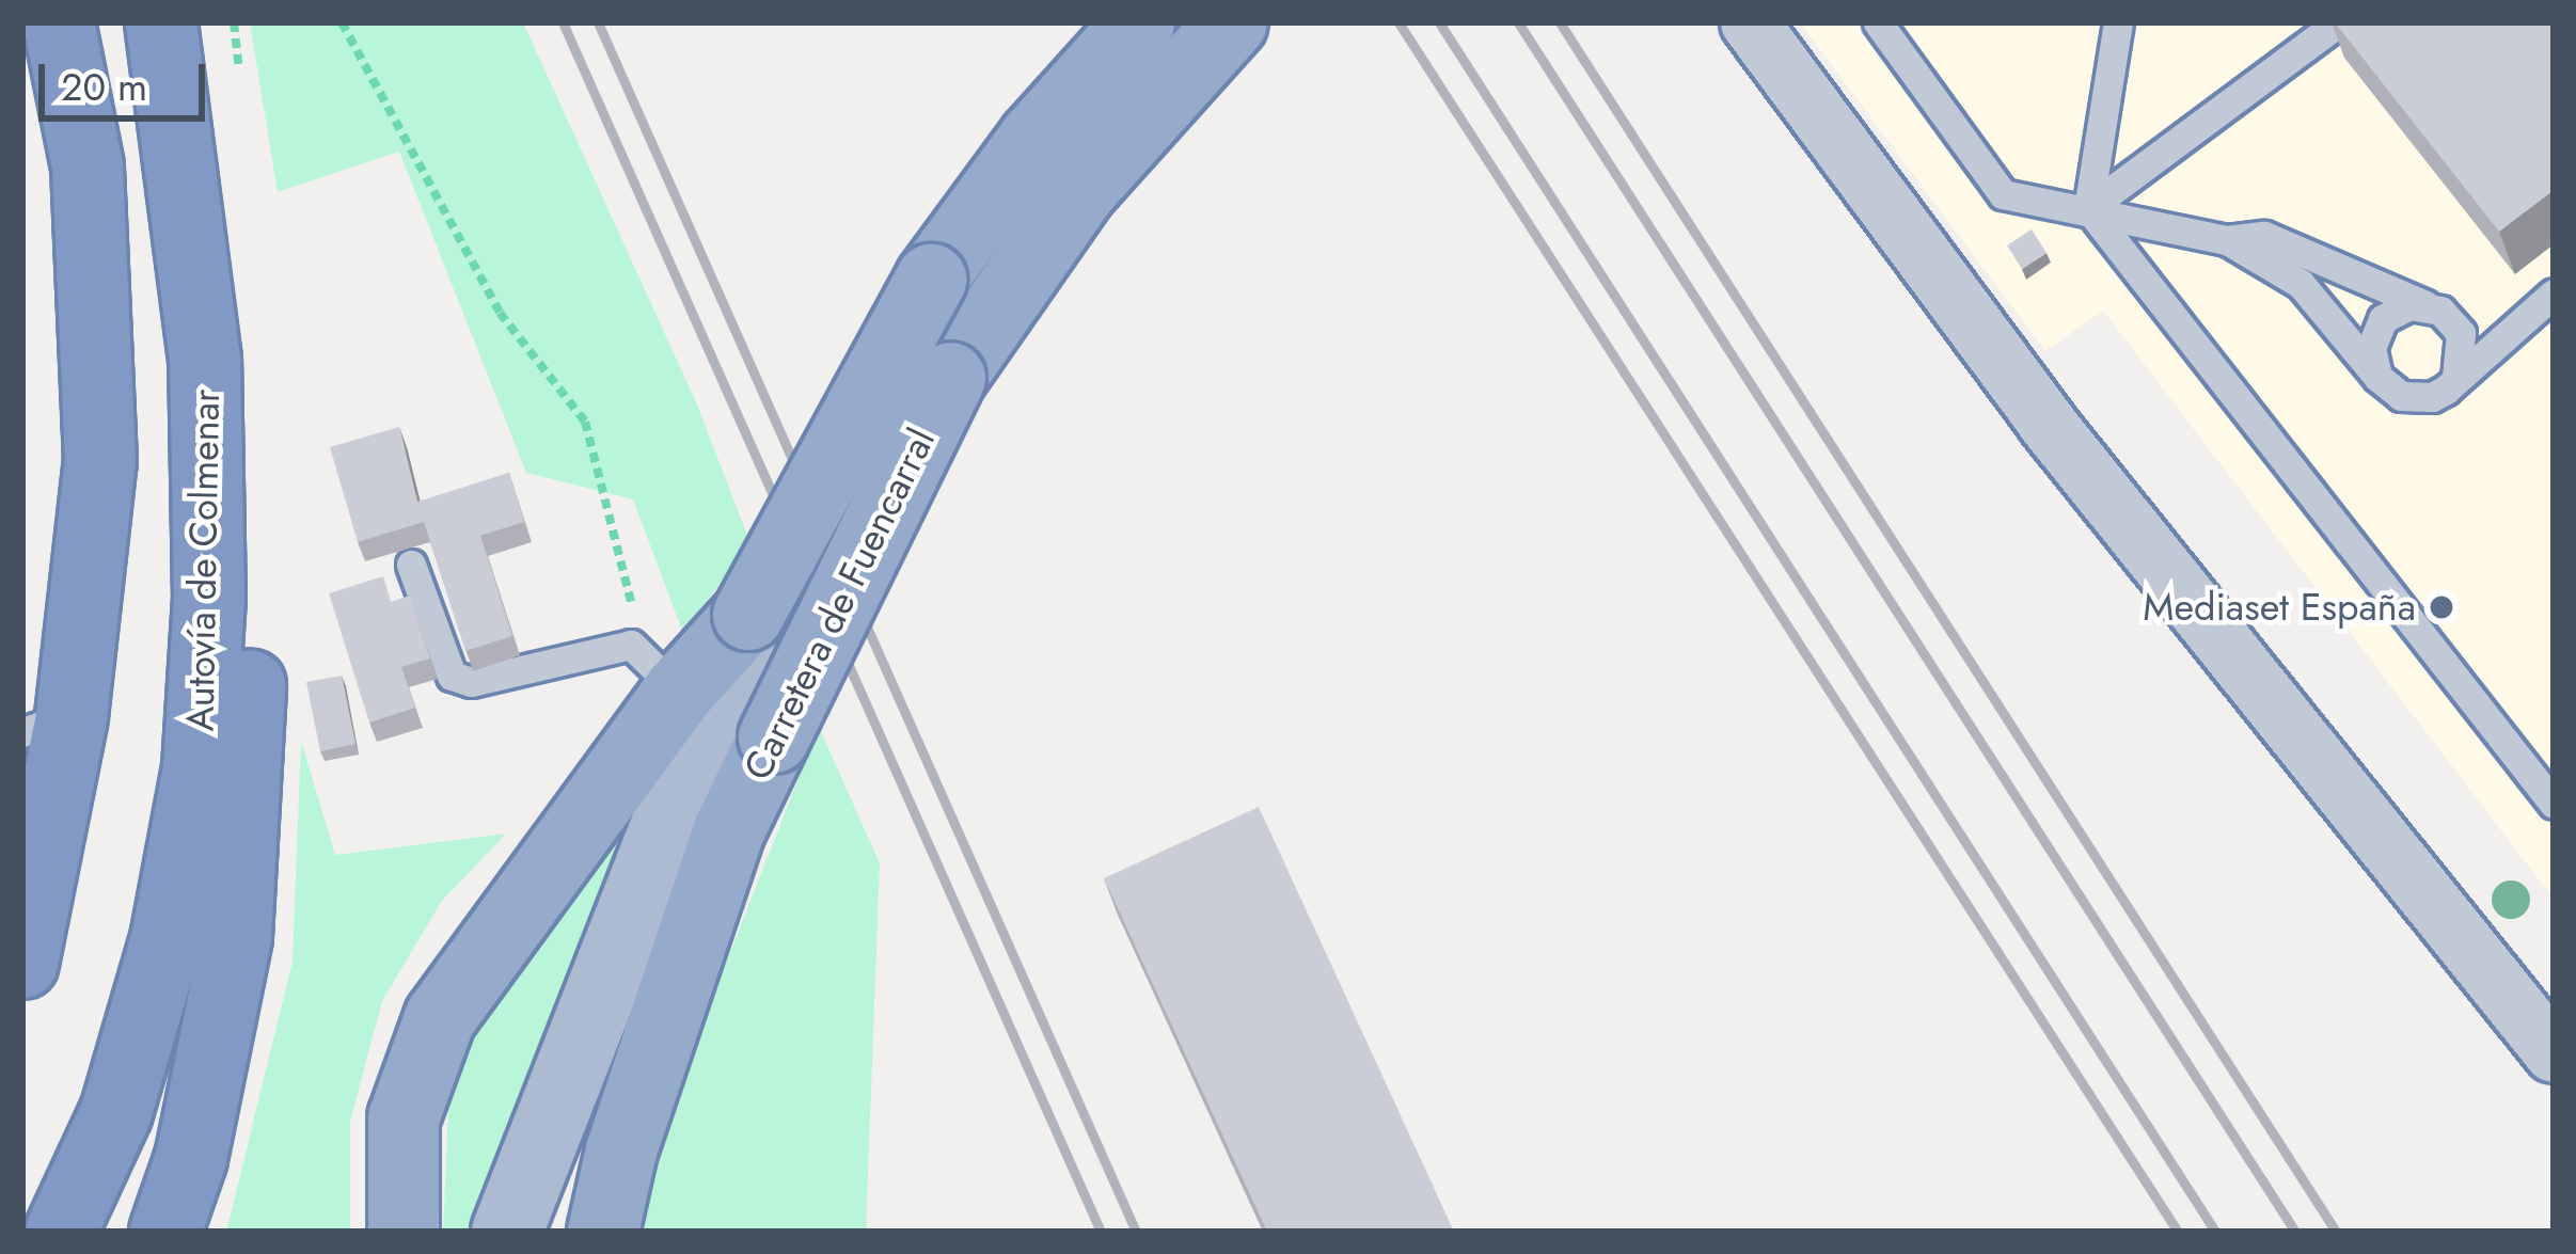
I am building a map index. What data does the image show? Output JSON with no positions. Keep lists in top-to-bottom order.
{
  "streets": {
    "highway": ["Autovía de Colmenar", "Carretera de Fuencarral"]
  },
  "places": ["Mediaset España"],
  "scale_bar": "20 m"
}
